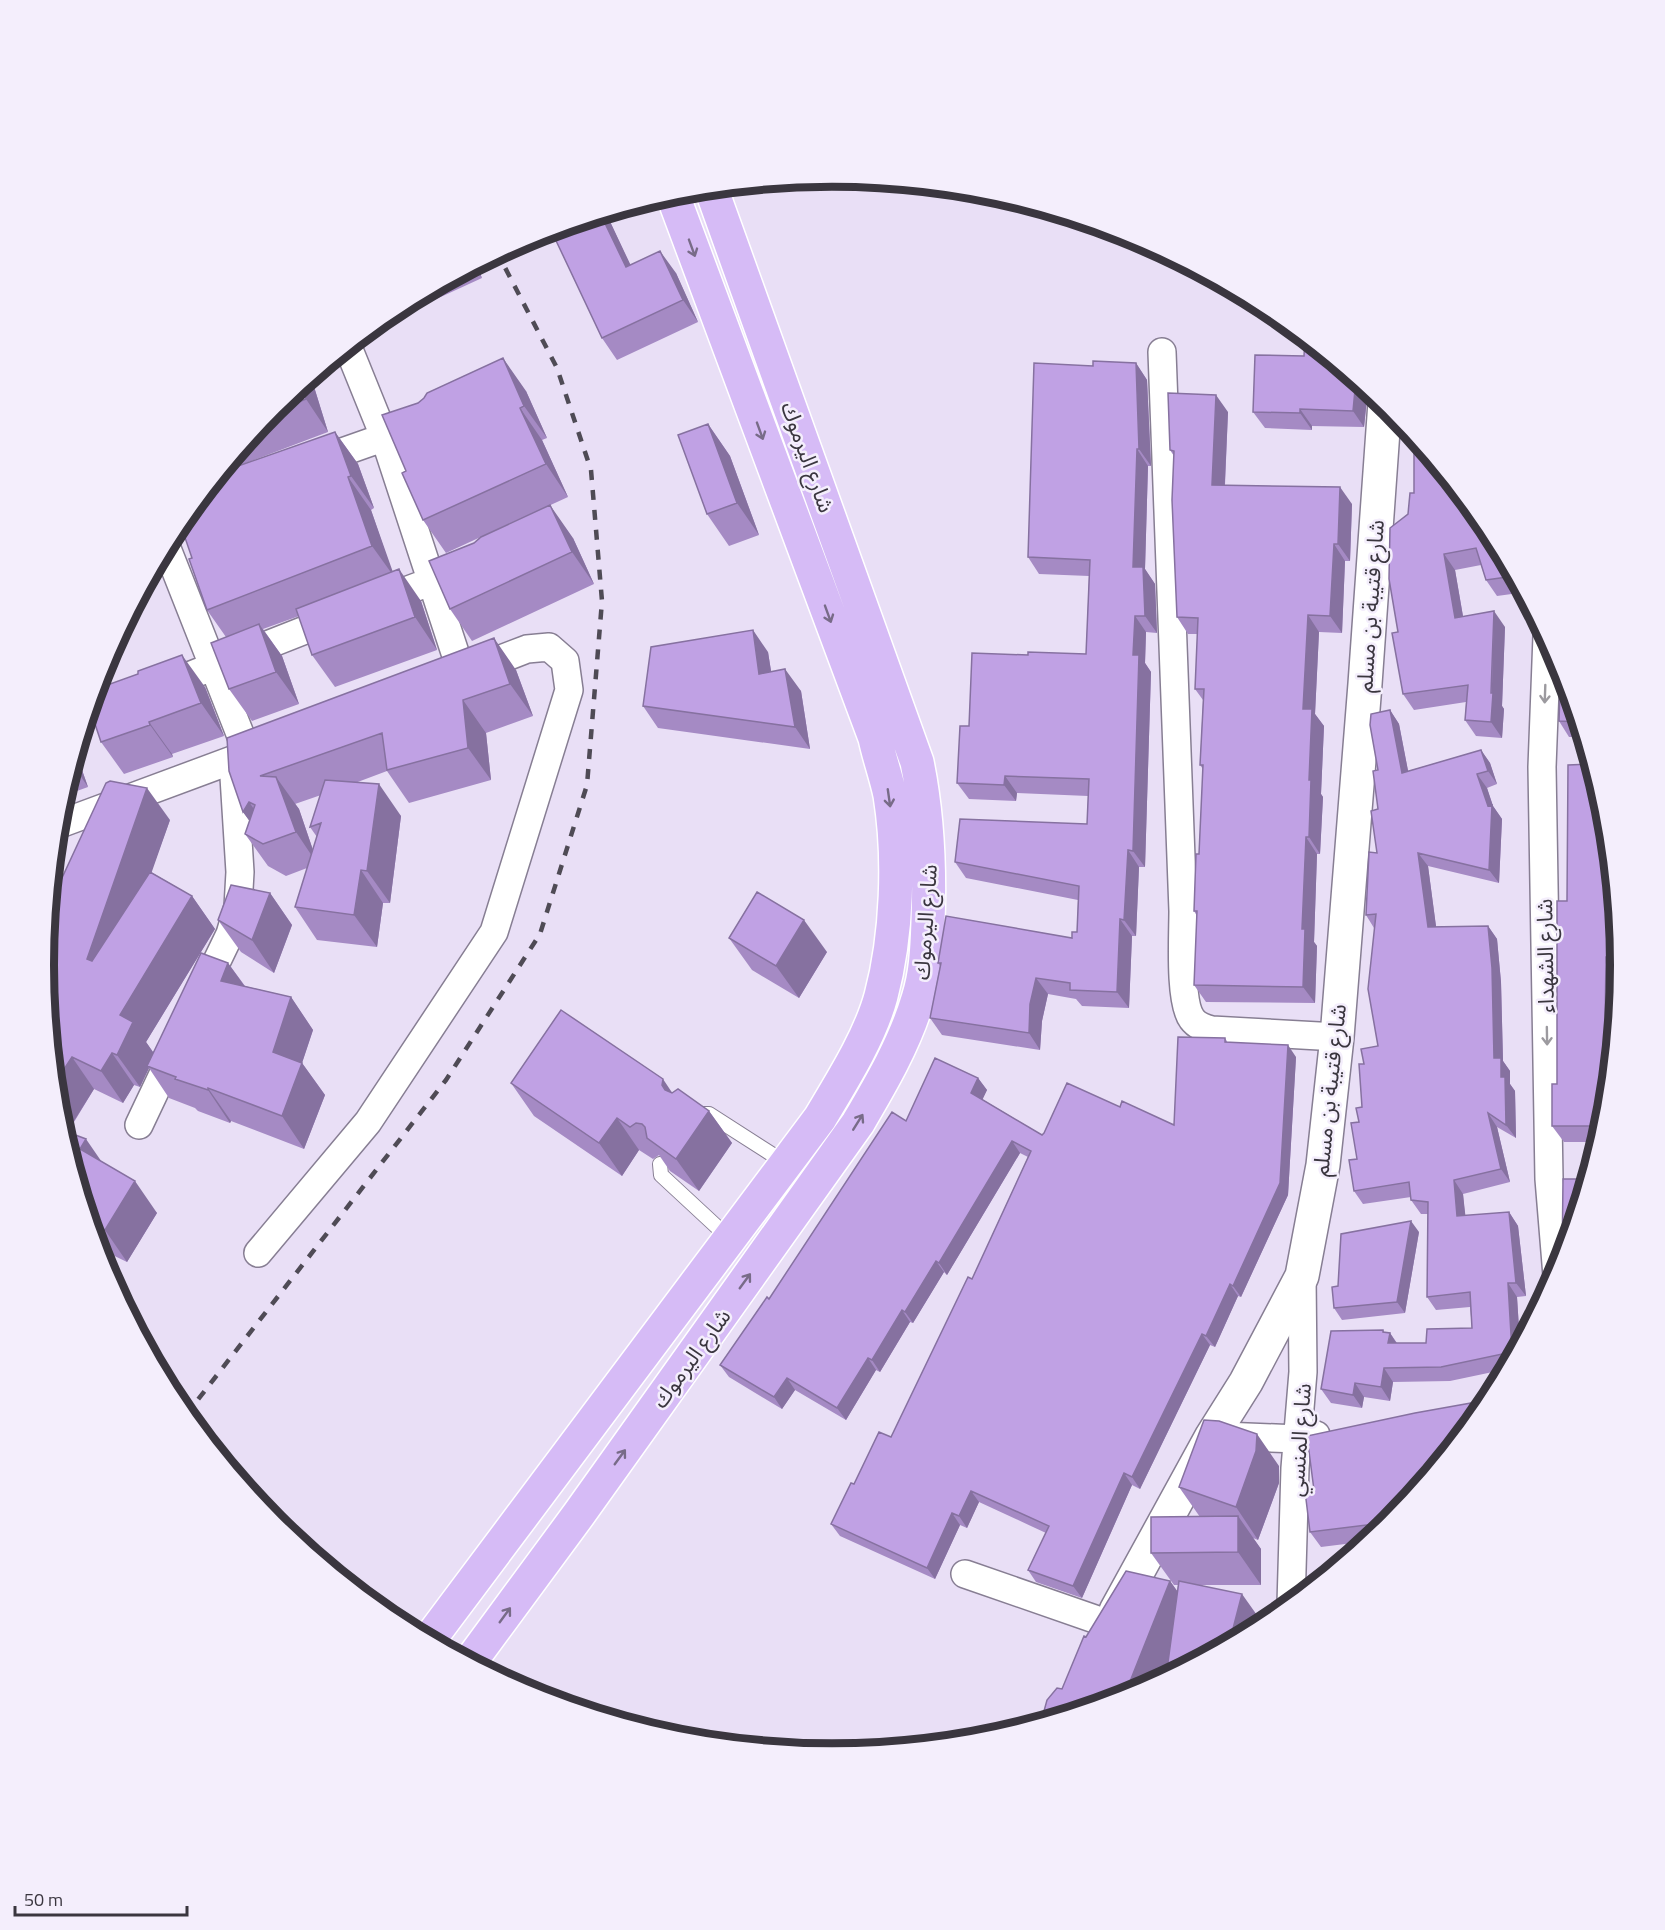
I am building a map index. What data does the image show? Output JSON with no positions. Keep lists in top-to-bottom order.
{
  "streets": {
    "highway": ["شارع اليرموك"],
    "street": ["شارع قتيبة بن مسلم", "شارع الشهداء", "شارع المنسي"]
  },
  "crossings": [
    ["شارع قتيبة بن مسلم", "شارع المنسي"]
  ],
  "one_way": ["شارع الشهداء"],
  "scale_bar": "50 m"
}
